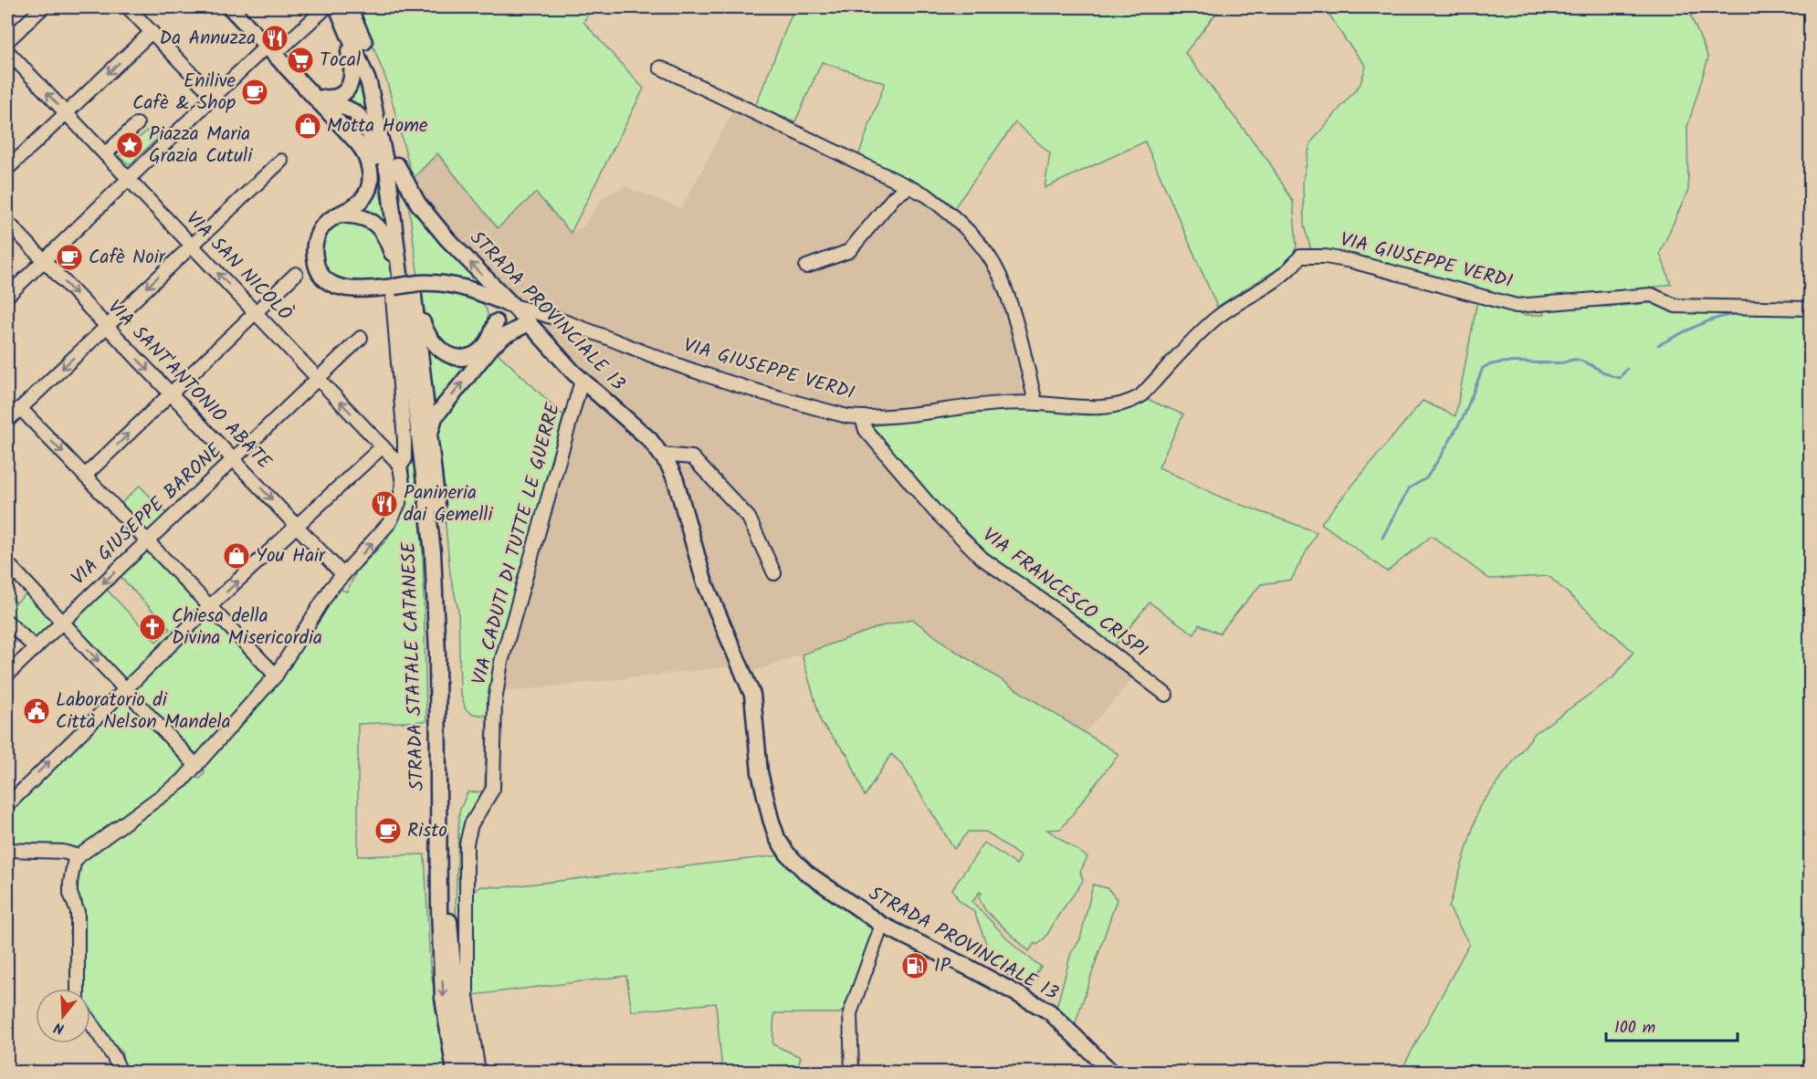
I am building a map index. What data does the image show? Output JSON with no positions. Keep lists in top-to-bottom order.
{
  "streets": {
    "main road": ["STRADA PROVINCIALE 13", "STRADA STATALE CATANESE"],
    "street": [
      "VIA GIUSEPPE VERDI",
      "VIA SAN NICOLÒ",
      "VIA SANT'ANTONIO ABATE",
      "VIA GIUSEPPE BARONE",
      "VIA CADUTI DI TUTTE LE GUERRE",
      "VIA FRANCESCO CRISPI"
    ]
  },
  "crossings": [
    ["VIA GIUSEPPE VERDI", "STRADA PROVINCIALE 13"],
    ["VIA GIUSEPPE VERDI", "VIA FRANCESCO CRISPI"],
    ["VIA SAN NICOLÒ", "VIA GIUSEPPE BARONE"],
    ["STRADA PROVINCIALE 13", "VIA CADUTI DI TUTTE LE GUERRE"],
    ["STRADA PROVINCIALE 13", "STRADA STATALE CATANESE"],
    ["VIA SANT'ANTONIO ABATE", "VIA GIUSEPPE BARONE"]
  ],
  "one_way": ["VIA SAN NICOLÒ", "VIA SANT'ANTONIO ABATE"],
  "places": {
    "restaurant": ["Da Annuzza", "Panineria dai Gemelli"],
    "supermarket": ["Tocal"],
    "cafe": ["Enilive Cafè & Shop", "Cafè Noir", "Risto"],
    "shop": ["Motta Home", "You Hair"],
    "place": ["Piazza Maria Grazia Cutuli"],
    "church": ["Chiesa della Divina Misericordia"],
    "public building": ["Laboratorio di Città Nelson Mandela"],
    "fuel station": ["IP"]
  },
  "scale_bar": "100 m",
  "north": "bottom"
}
